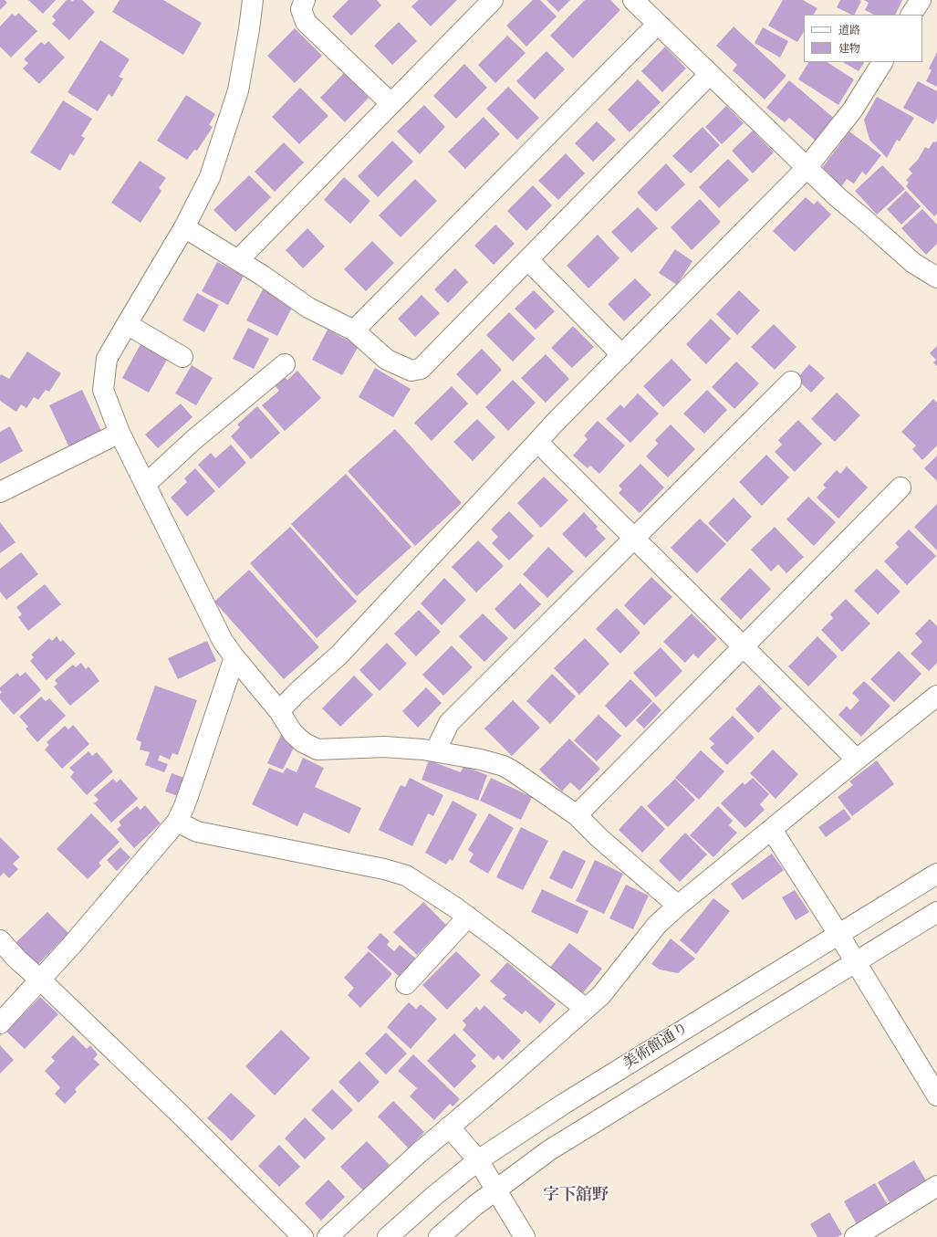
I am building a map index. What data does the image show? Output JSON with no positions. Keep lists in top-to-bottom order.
{
  "streets": {
    "street": ["美術館通り"]
  },
  "districts": ["字下舘野"],
  "legend": ["道路", "建物"]
}
